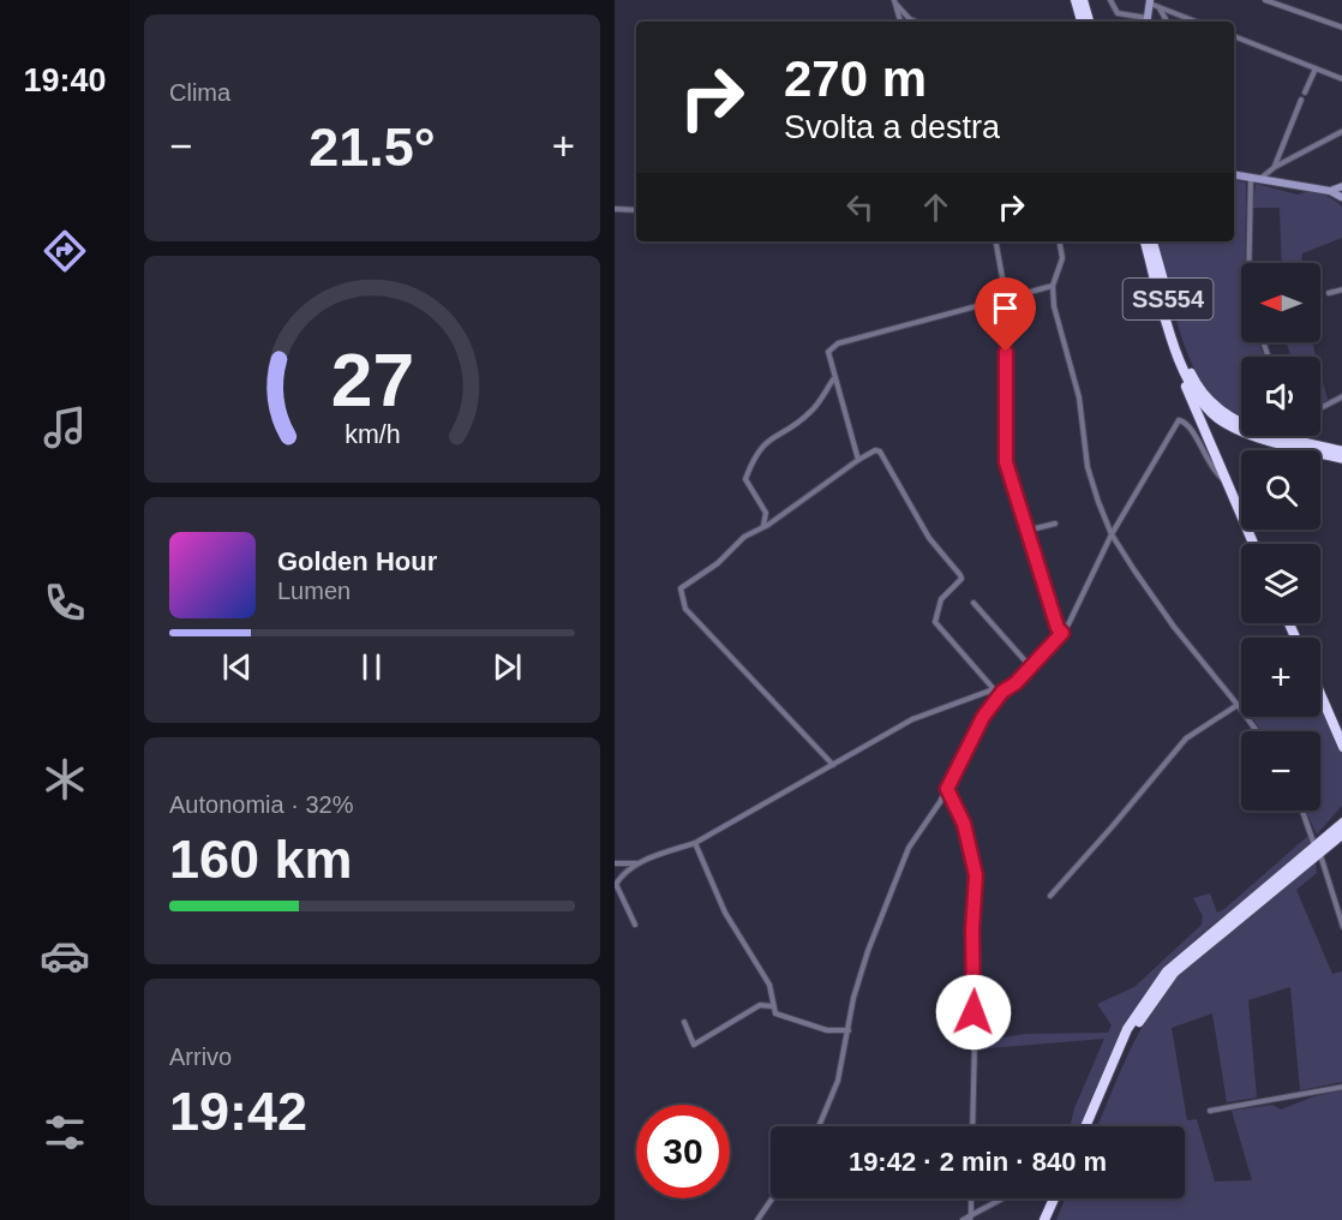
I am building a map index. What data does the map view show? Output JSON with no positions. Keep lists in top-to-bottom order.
{
  "streets": {
    "highway": ["SS554"]
  },
  "north": "left",
  "page": {
    "tabs": "19:40",
    "tile": [
      "Clima",
      ["Autonomia · 32%", "160 km"],
      ["Arrivo", "19:42"]
    ],
    "turn": ["270 m", "Svolta a destra"],
    "heat": ["−", "21.5°", "+"],
    "map_buttons": ["+", "−"],
    "song": ["Golden Hour", "Lumen"],
    "limit": "30",
    "trip": "19:42 · 2 min · 840 m",
    "gauge": ["27", "km/h"]
  }
}
